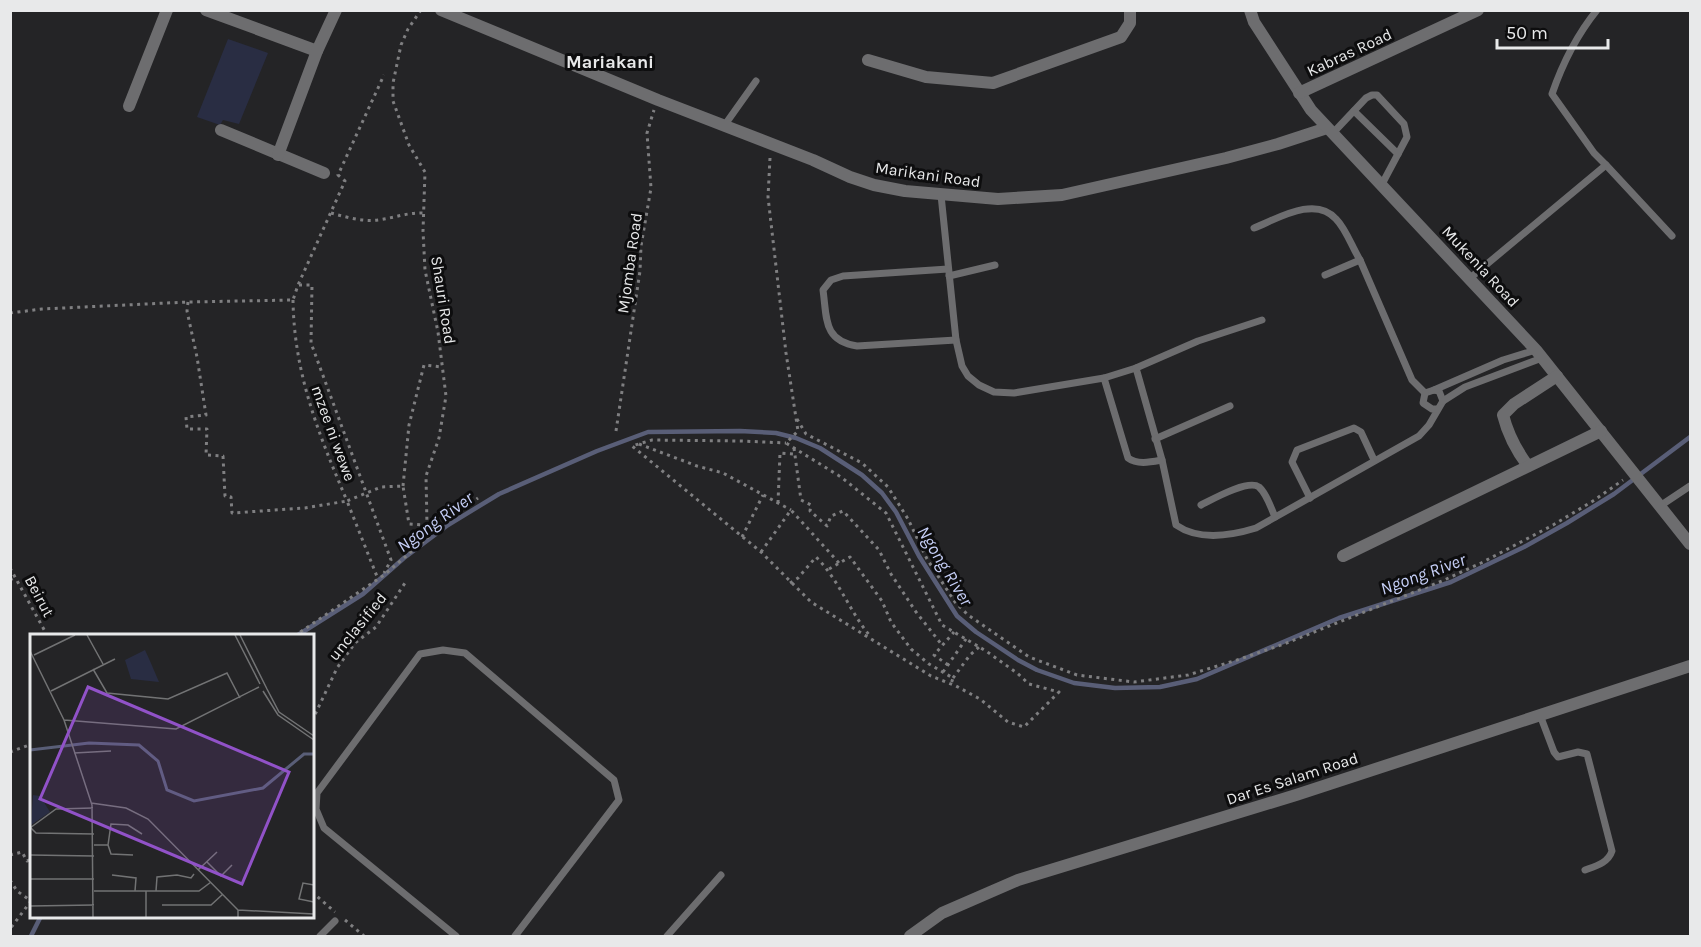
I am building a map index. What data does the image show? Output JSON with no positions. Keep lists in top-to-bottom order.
{
  "streets": {
    "street": [
      "Kabras Road",
      "Marikani Road",
      "Mukenia Road",
      "Dar Es Salam Road"
    ],
    "path": [
      "Mjomba Road",
      "Shauri Road",
      "mzee ni wewe",
      "Beirut",
      "unclasified"
    ]
  },
  "crossings": [
    ["Kabras Road", "Mukenia Road"],
    ["Marikani Road", "Mjomba Road"],
    ["Marikani Road", "Mukenia Road"]
  ],
  "districts": ["Mariakani"],
  "water": ["Ngong River"],
  "scale_bar": "50 m"
}
